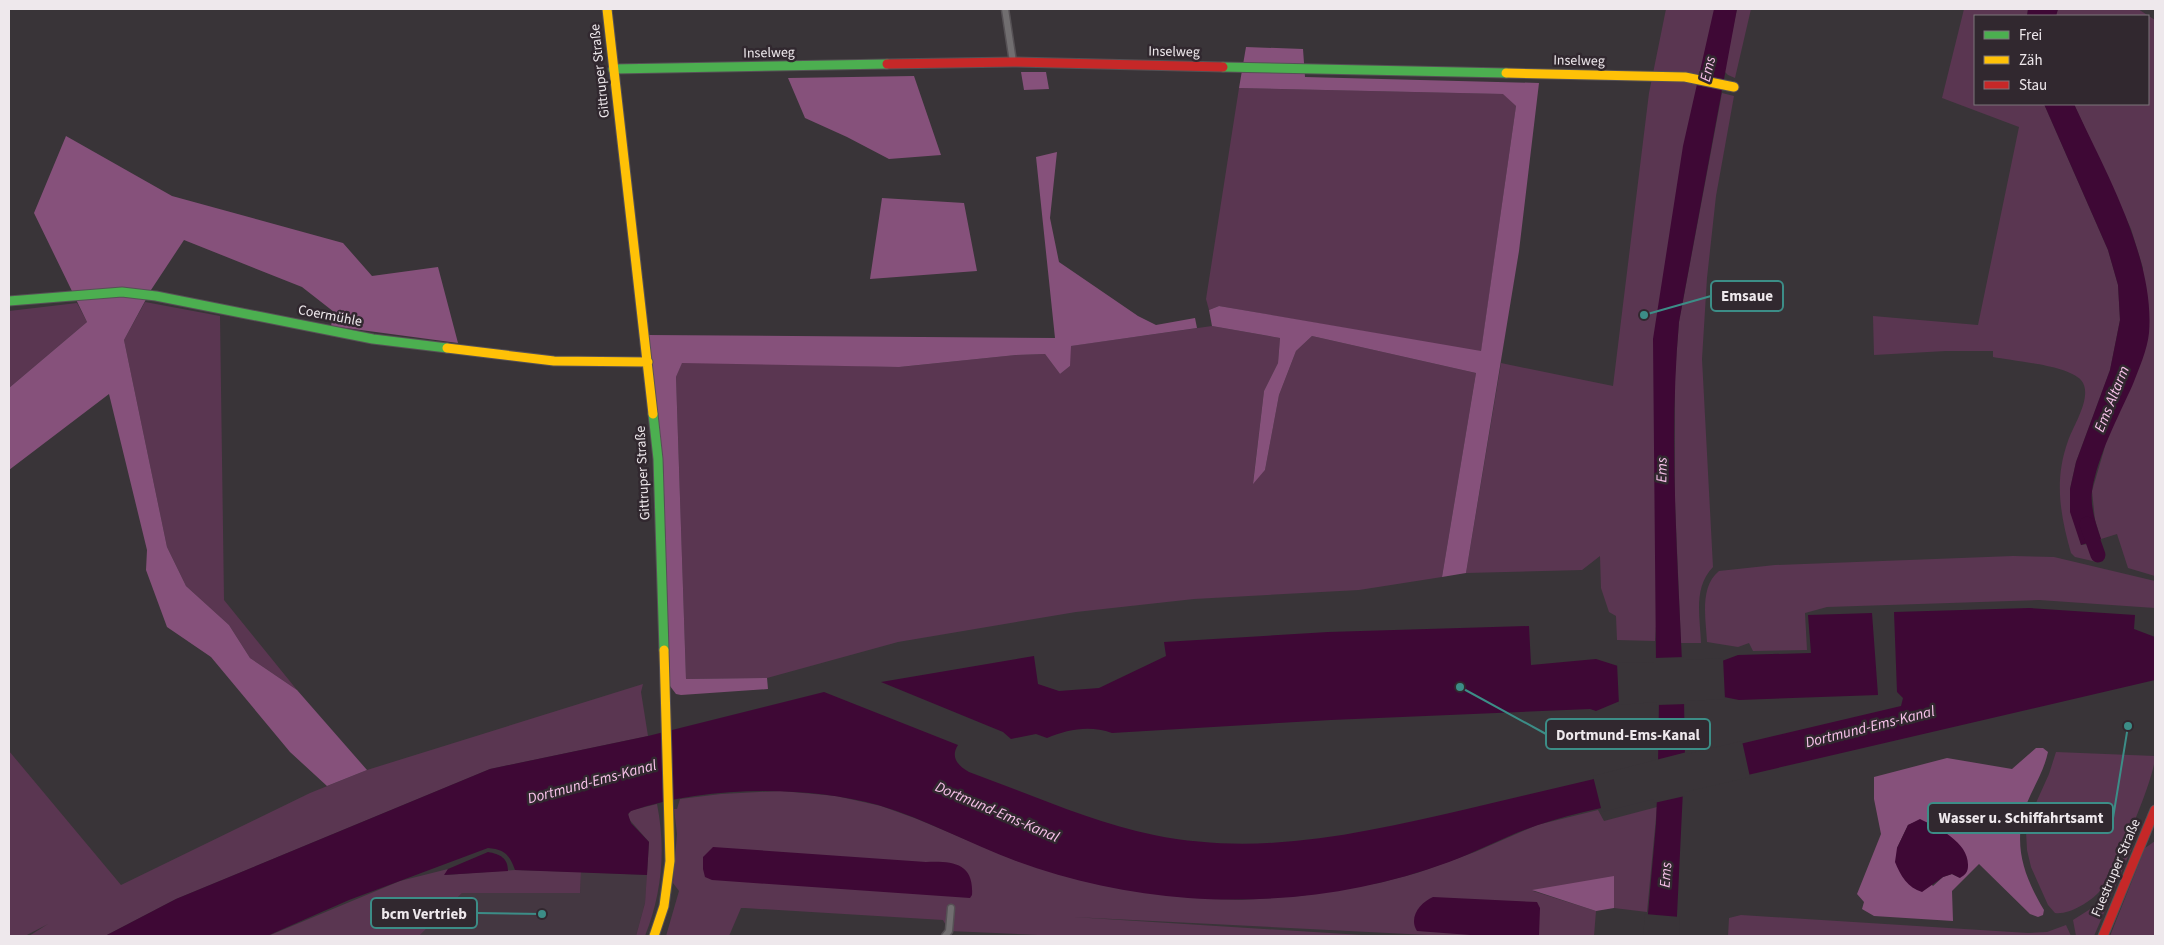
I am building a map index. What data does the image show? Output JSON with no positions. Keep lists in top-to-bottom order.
{
  "streets": {
    "street": [
      "Inselweg",
      "Gittruper Straße",
      "Coermühle",
      "Fuestruper Straße"
    ]
  },
  "crossings": [
    ["Inselweg", "Gittruper Straße"],
    ["Gittruper Straße", "Coermühle"]
  ],
  "water": ["Ems", "Ems Altarm", "Dortmund-Ems-Kanal"],
  "places": [
    "Emsaue",
    "Dortmund-Ems-Kanal",
    "Wasser u. Schiffahrtsamt",
    "bcm Vertrieb"
  ],
  "legend": ["Frei", "Zäh", "Stau"]
}
